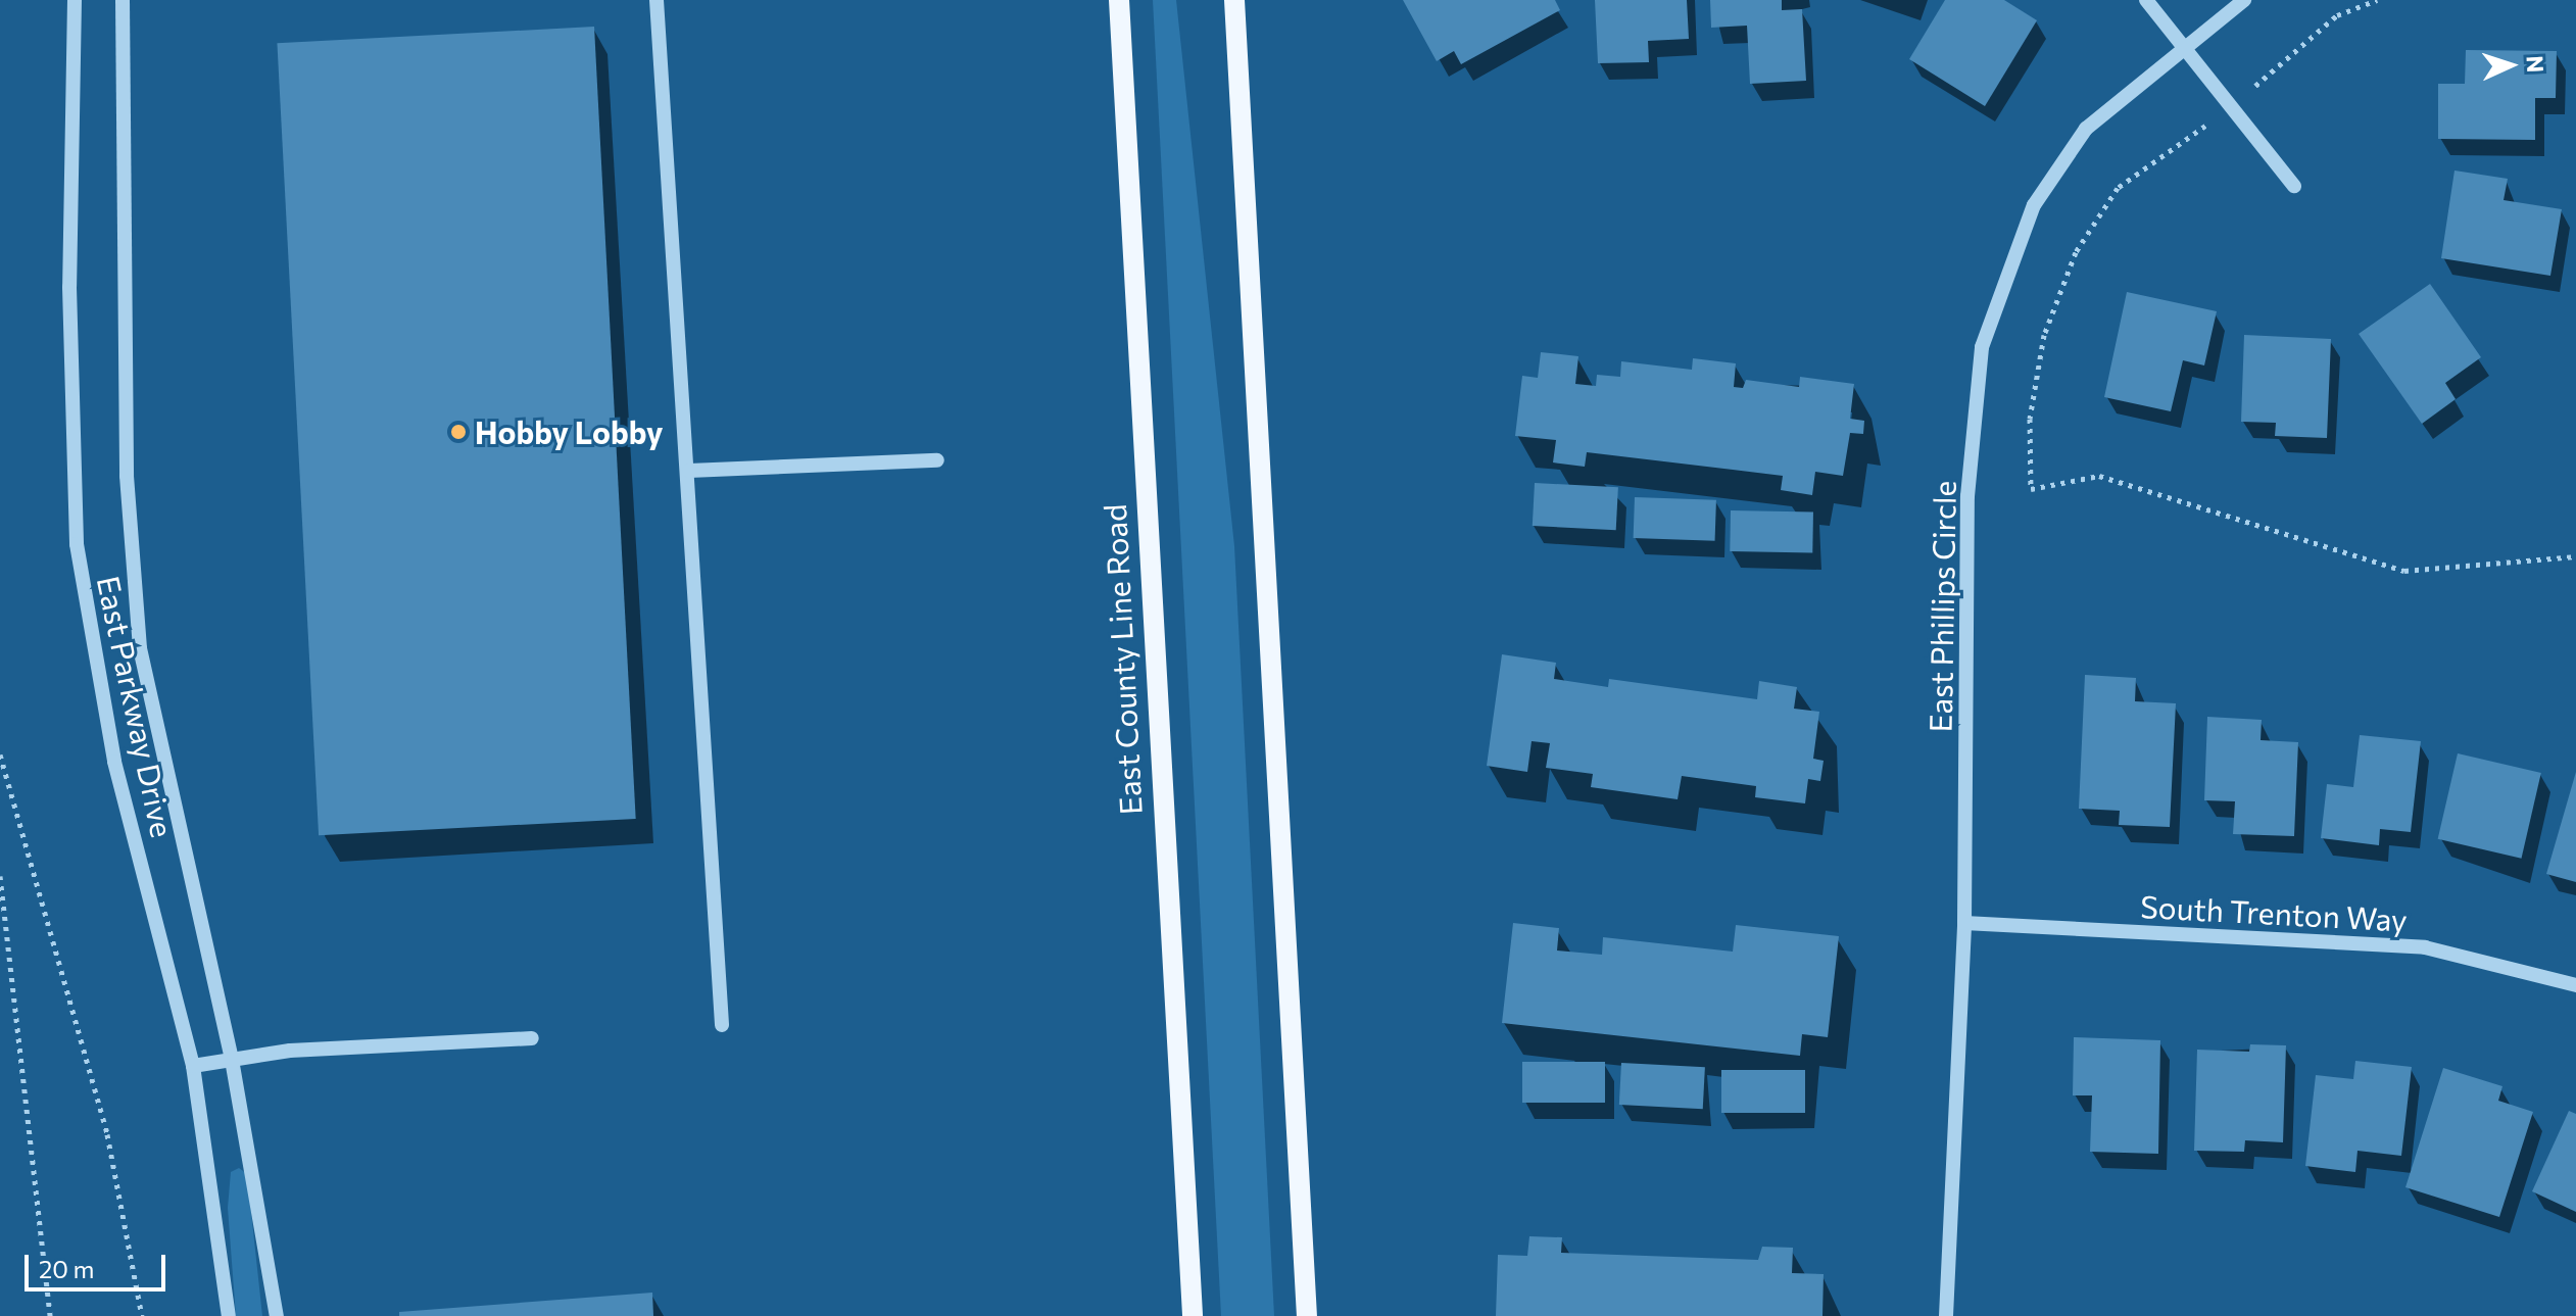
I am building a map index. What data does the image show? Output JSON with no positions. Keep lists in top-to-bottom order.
{
  "streets": {
    "main road": ["East County Line Road"],
    "street": ["East Phillips Circle", "East Parkway Drive", "South Trenton Way"]
  },
  "crossings": [
    ["East Phillips Circle", "South Trenton Way"]
  ],
  "places": ["Hobby Lobby"],
  "scale_bar": "20 m",
  "north": "right"
}
